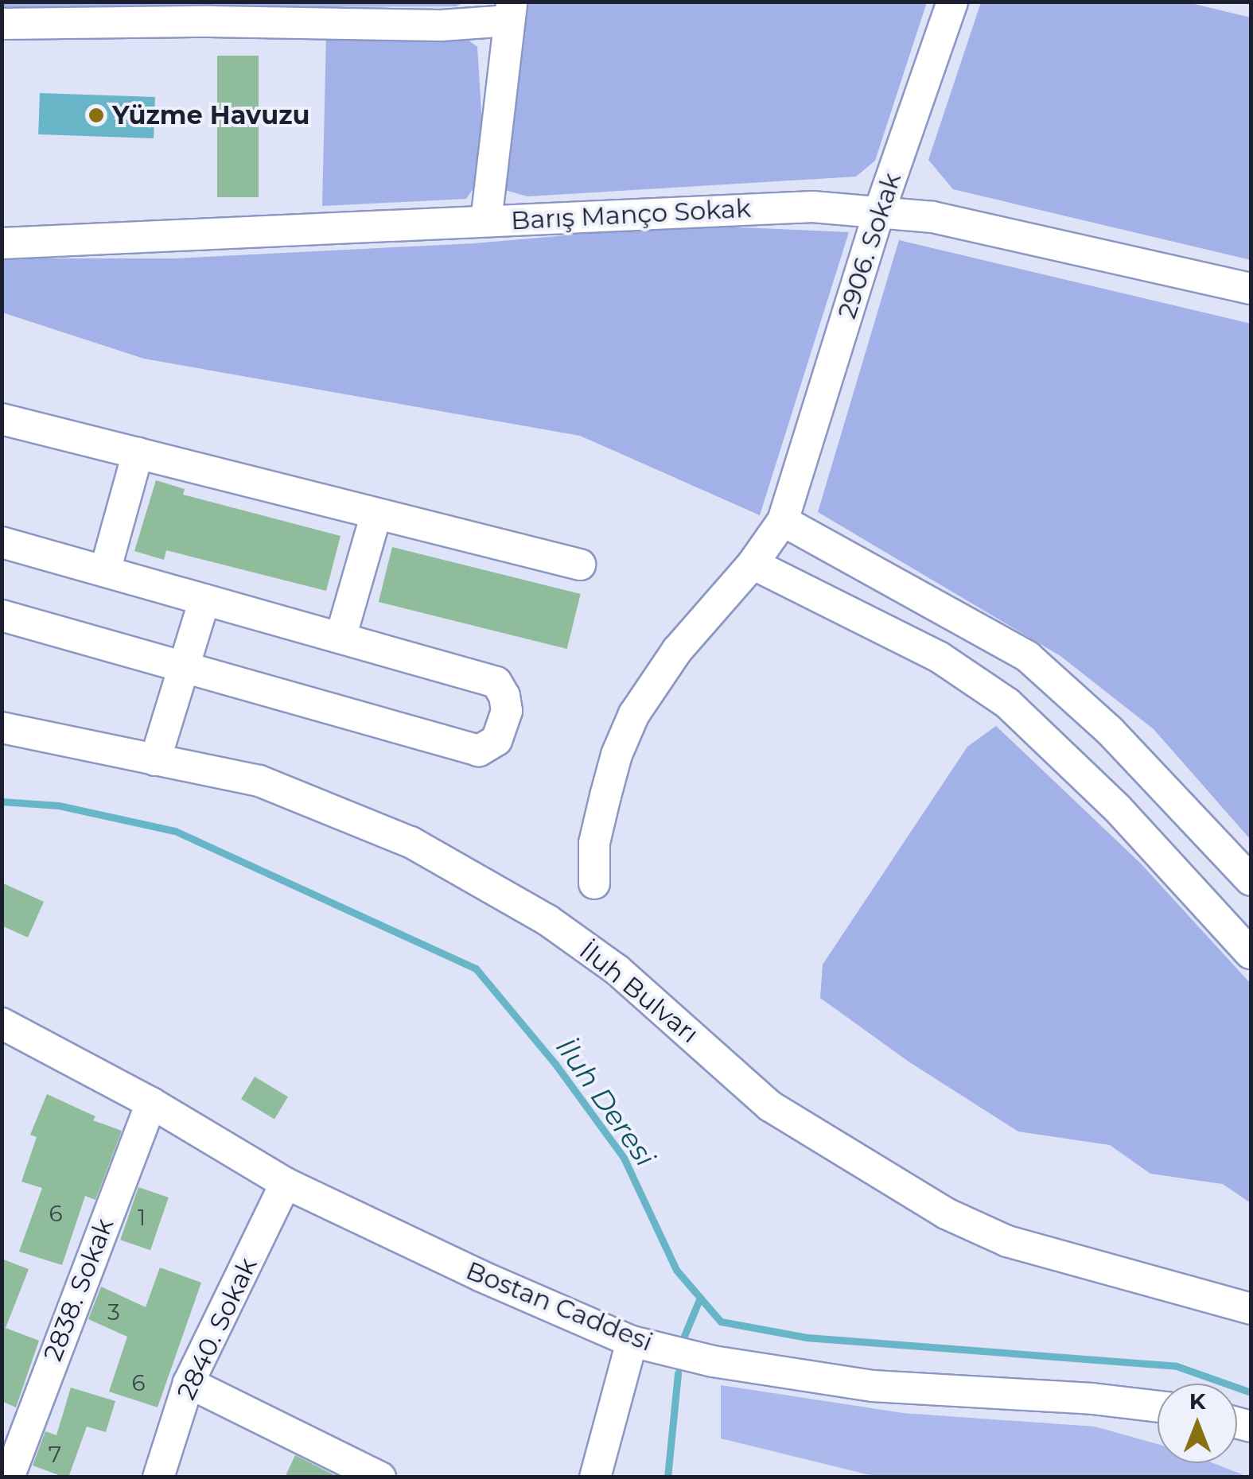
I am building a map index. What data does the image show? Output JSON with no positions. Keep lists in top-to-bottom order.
{
  "streets": {
    "street": [
      "Barış Manço Sokak",
      "2906. Sokak",
      "İluh Bulvarı",
      "2838. Sokak",
      "Bostan Caddesi",
      "2840. Sokak"
    ]
  },
  "crossings": [
    ["Barış Manço Sokak", "2906. Sokak"],
    ["2838. Sokak", "Bostan Caddesi"],
    ["Bostan Caddesi", "2840. Sokak"]
  ],
  "water": ["İluh Deresi"],
  "places": ["Yüzme Havuzu"],
  "house_numbers": [
    "6",
    "1",
    "3",
    "6",
    "7"
  ],
  "north": "top"
}
